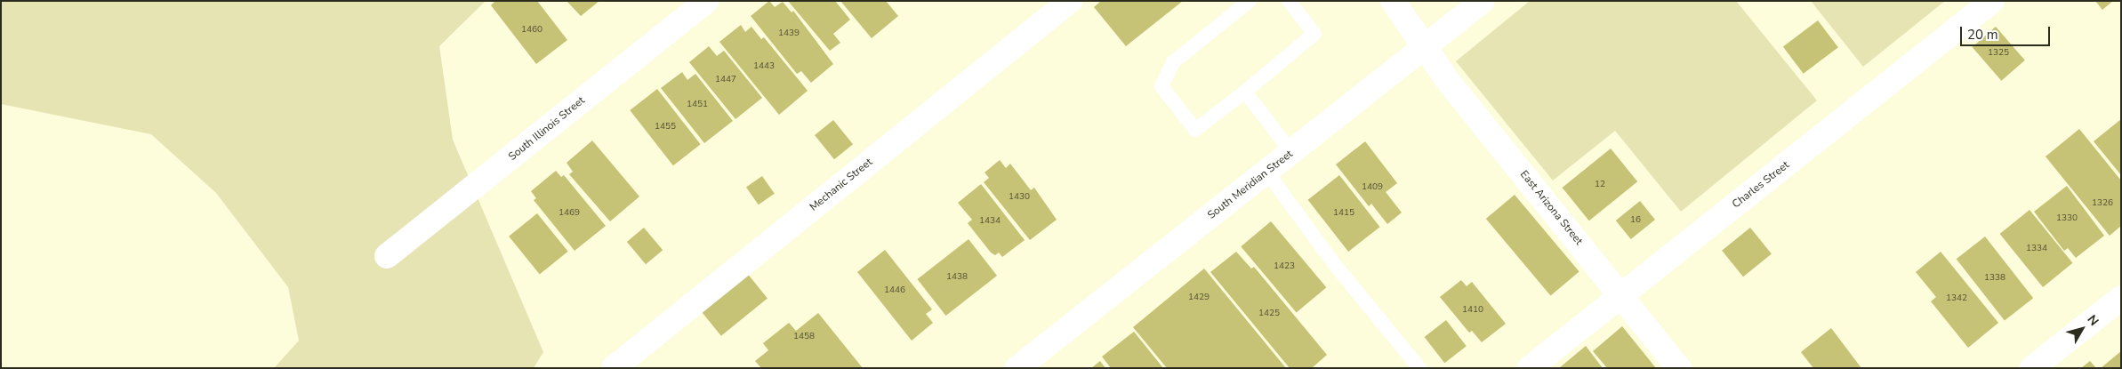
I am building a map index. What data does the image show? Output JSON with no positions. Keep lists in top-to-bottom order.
{
  "streets": {
    "street": [
      "South Illinois Street",
      "Mechanic Street",
      "South Meridian Street",
      "Charles Street",
      "East Arizona Street"
    ]
  },
  "crossings": [
    ["South Meridian Street", "East Arizona Street"],
    ["Charles Street", "East Arizona Street"]
  ],
  "house_numbers": [
    "1460",
    "1439",
    "1325",
    "1443",
    "1447",
    "1451",
    "1455",
    "12",
    "1409",
    "1430",
    "1326",
    "1469",
    "1415",
    "1330",
    "16",
    "1434",
    "1334",
    "1423",
    "1438",
    "1338",
    "1446",
    "1429",
    "1342",
    "1410",
    "1425",
    "1458"
  ],
  "scale_bar": "20 m",
  "north": "top right"
}
